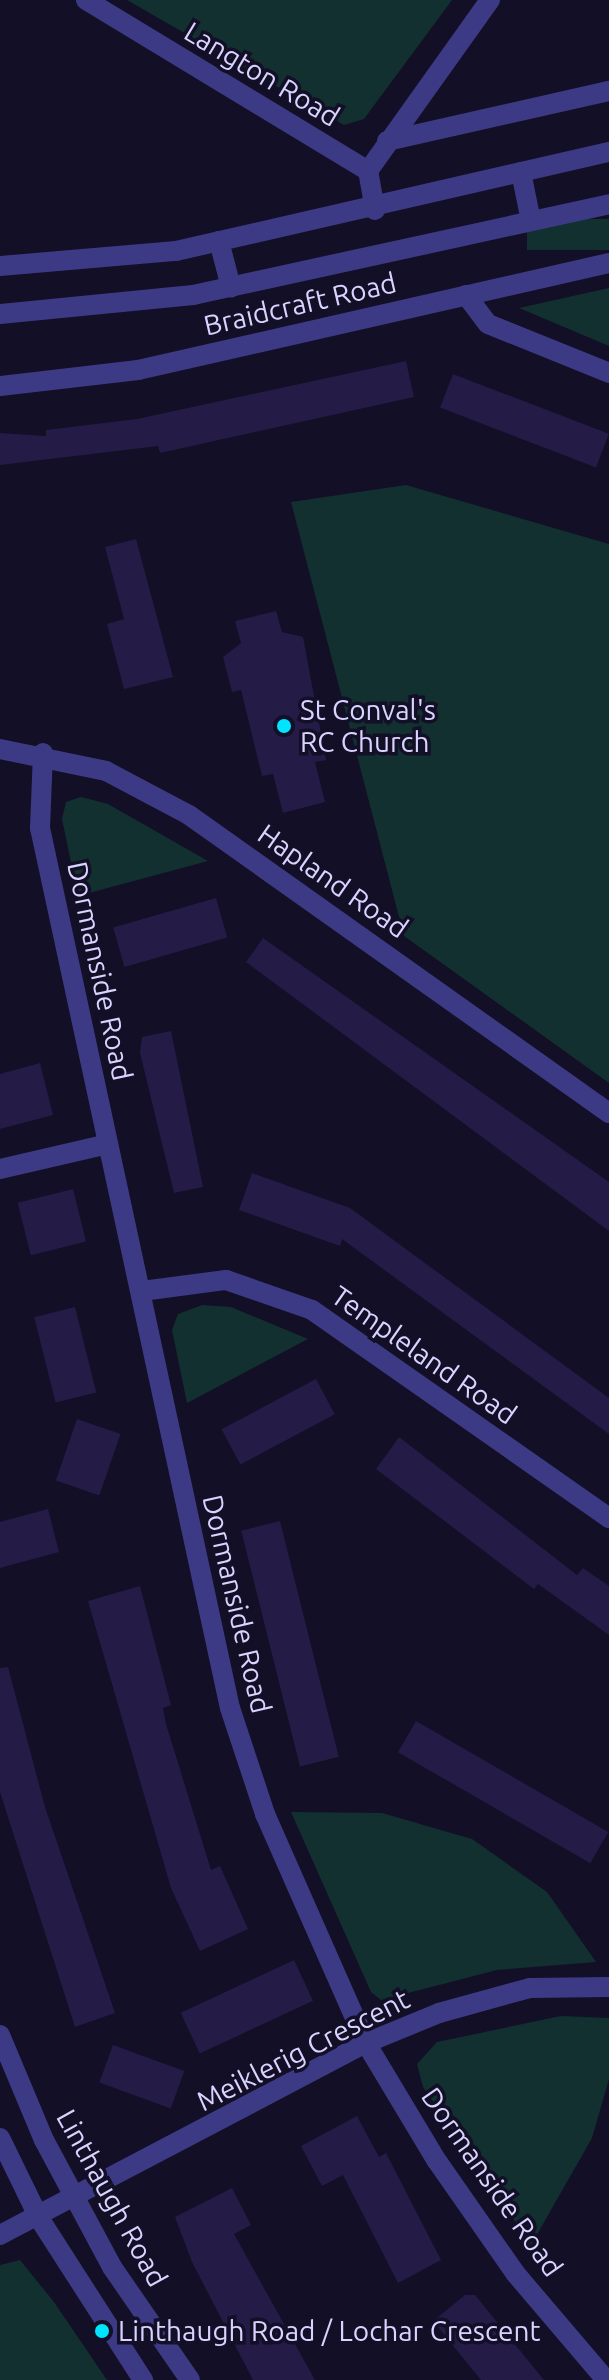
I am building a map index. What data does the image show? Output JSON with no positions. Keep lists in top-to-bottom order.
{
  "streets": {
    "street": [
      "Langton Road",
      "Braidcraft Road",
      "Hapland Road",
      "Dormanside Road",
      "Templeland Road",
      "Meiklerig Crescent",
      "Linthaugh Road"
    ]
  },
  "crossings": [
    ["Hapland Road", "Dormanside Road"],
    ["Dormanside Road", "Templeland Road"],
    ["Dormanside Road", "Meiklerig Crescent"],
    ["Meiklerig Crescent", "Linthaugh Road"]
  ],
  "places": ["St Conval's RC Church", "Linthaugh Road / Lochar Crescent"]
}
